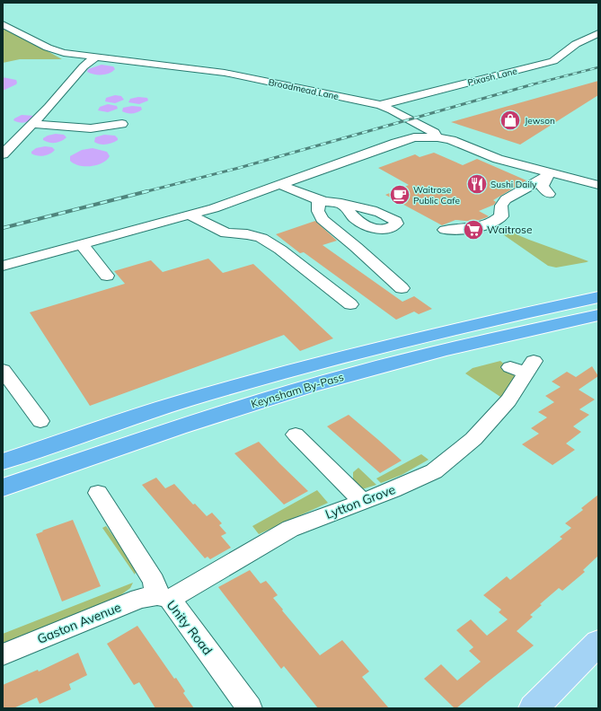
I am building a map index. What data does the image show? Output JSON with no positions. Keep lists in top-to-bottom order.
{
  "streets": {
    "highway": ["Keynsham By-Pass"],
    "street": [
      "Pixash Lane",
      "Broadmead Lane",
      "Lytton Grove",
      "Gaston Avenue",
      "Unity Road"
    ]
  },
  "crossings": [
    ["Pixash Lane", "Broadmead Lane"],
    ["Lytton Grove", "Gaston Avenue"],
    ["Lytton Grove", "Unity Road"],
    ["Gaston Avenue", "Unity Road"]
  ],
  "places": {
    "shop": ["Jewson"],
    "restaurant": ["Sushi Daily"],
    "cafe": ["Waitrose Public Cafe"],
    "supermarket": ["Waitrose"]
  }
}
